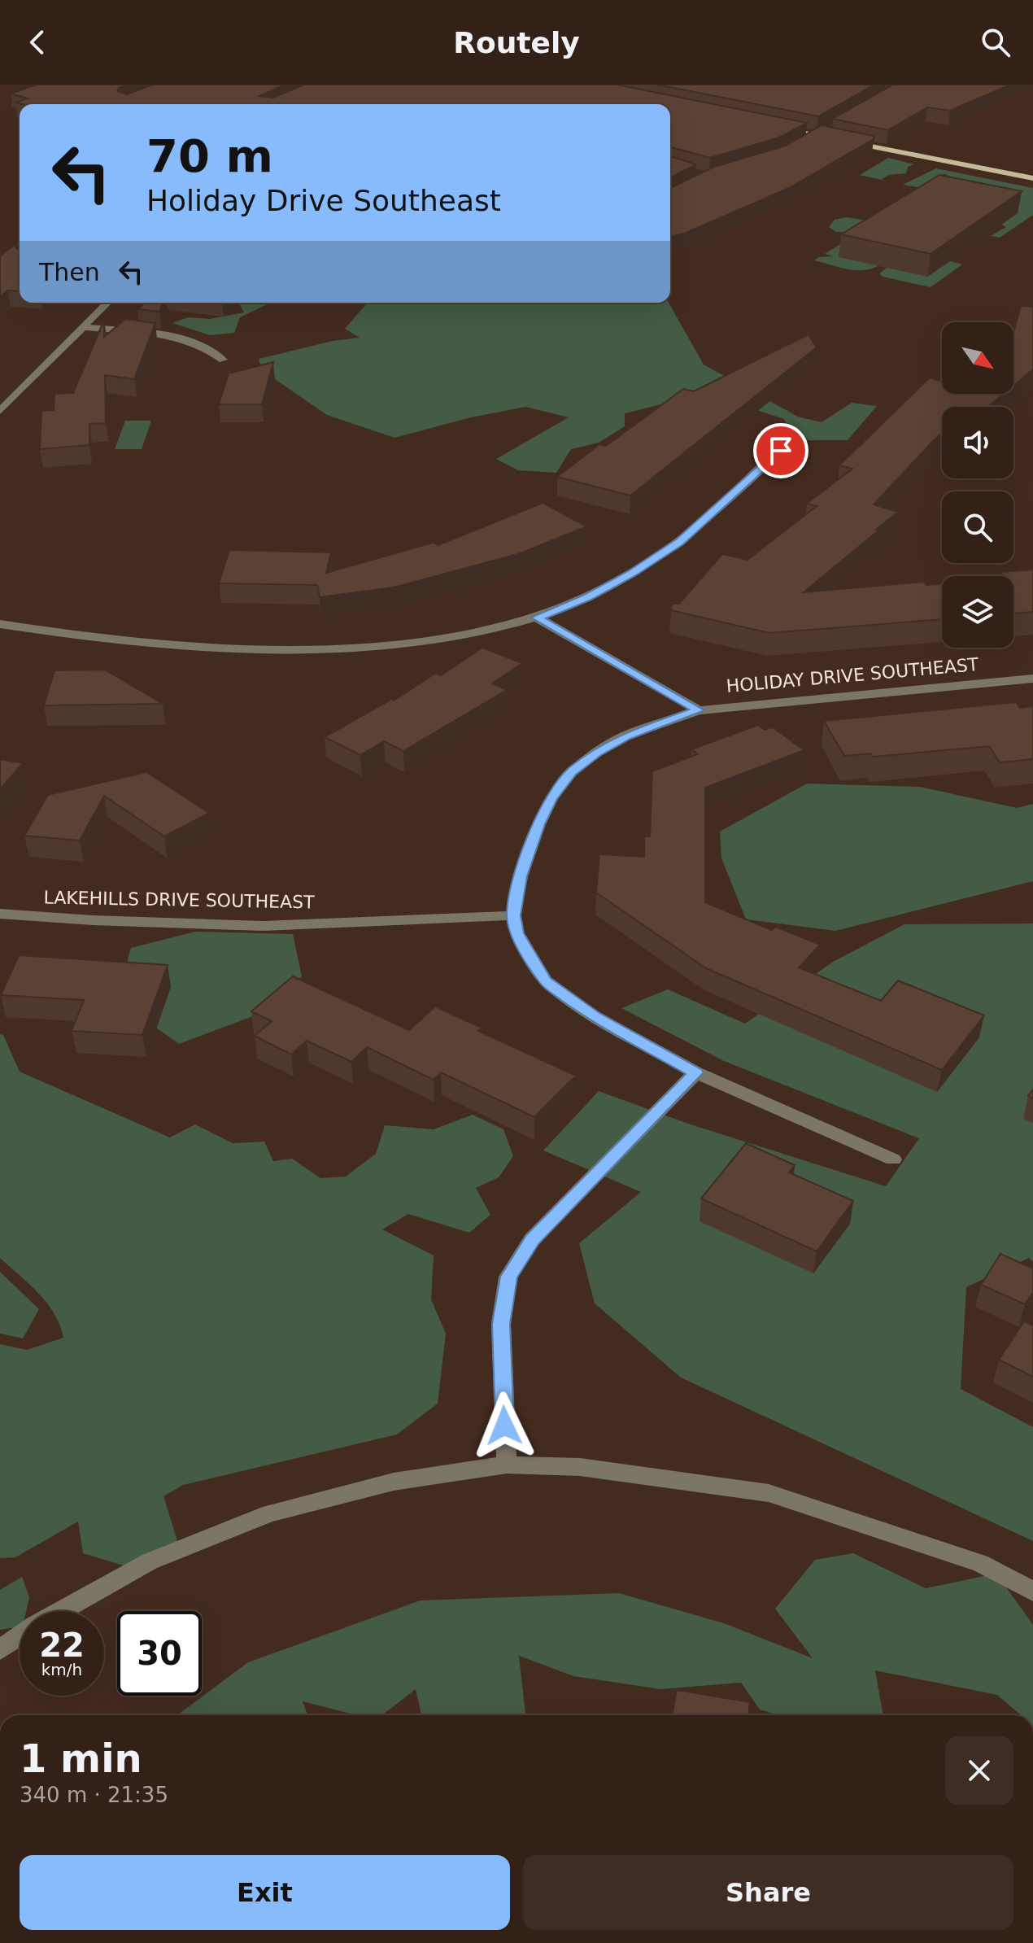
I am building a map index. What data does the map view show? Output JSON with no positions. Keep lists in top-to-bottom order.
{
  "streets": {
    "street": ["HOLIDAY DRIVE SOUTHEAST", "LAKEHILLS DRIVE SOUTHEAST"]
  },
  "crossings": [
    ["HOLIDAY DRIVE SOUTHEAST", "LAKEHILLS DRIVE SOUTHEAST"]
  ],
  "north": "bottom right",
  "page": {
    "header": "Routely",
    "turn": ["70 m", "Holiday Drive Southeast"],
    "then": "Then",
    "speed": "22 km/h",
    "limit": "30",
    "heading": ["1 min", "340 m · 21:35"],
    "buttons": ["Exit", "Share"]
  }
}
